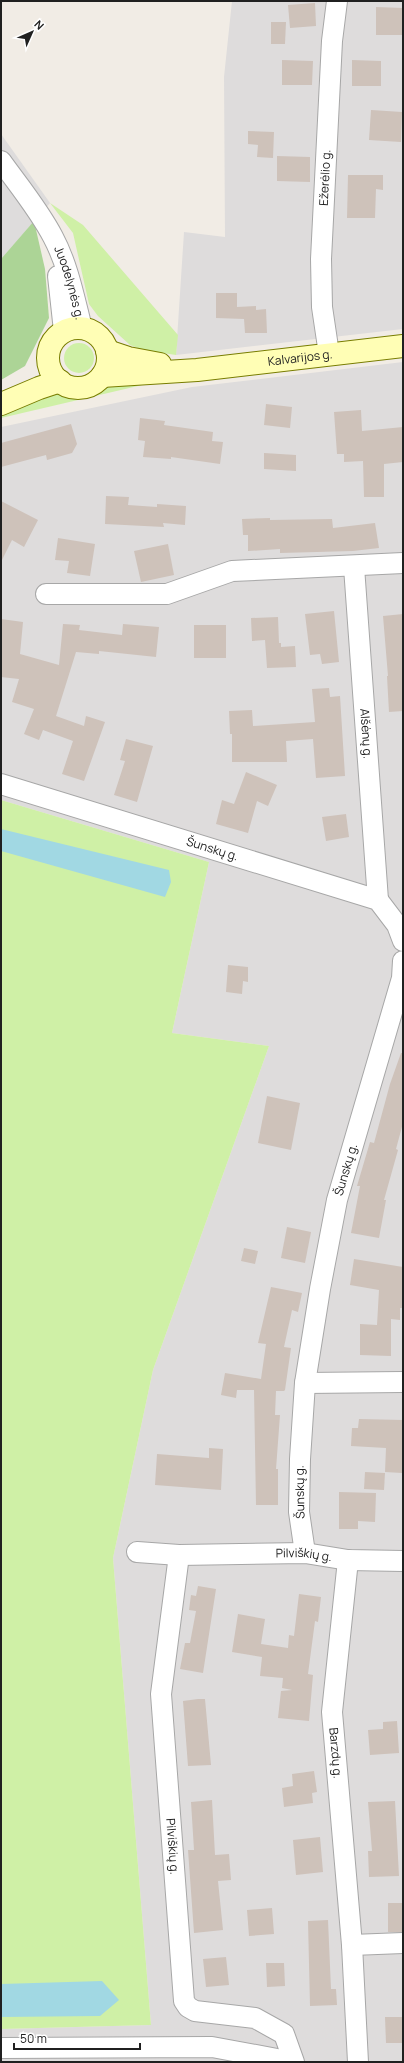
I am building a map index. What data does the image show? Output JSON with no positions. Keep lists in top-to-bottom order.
{
  "streets": {
    "main road": ["Kalvarijos g."],
    "street": [
      "Ežerėlio g.",
      "Juodelynės g.",
      "Alšėnų g.",
      "Šunskų g.",
      "Pilviškių g.",
      "Barzdų g."
    ]
  },
  "crossings": [
    ["Ežerėlio g.", "Kalvarijos g."],
    ["Juodelynės g.", "Kalvarijos g."],
    ["Alšėnų g.", "Šunskų g."],
    ["Šunskų g.", "Pilviškių g."],
    ["Pilviškių g.", "Barzdų g."]
  ],
  "scale_bar": "50 m",
  "north": "top right"
}
